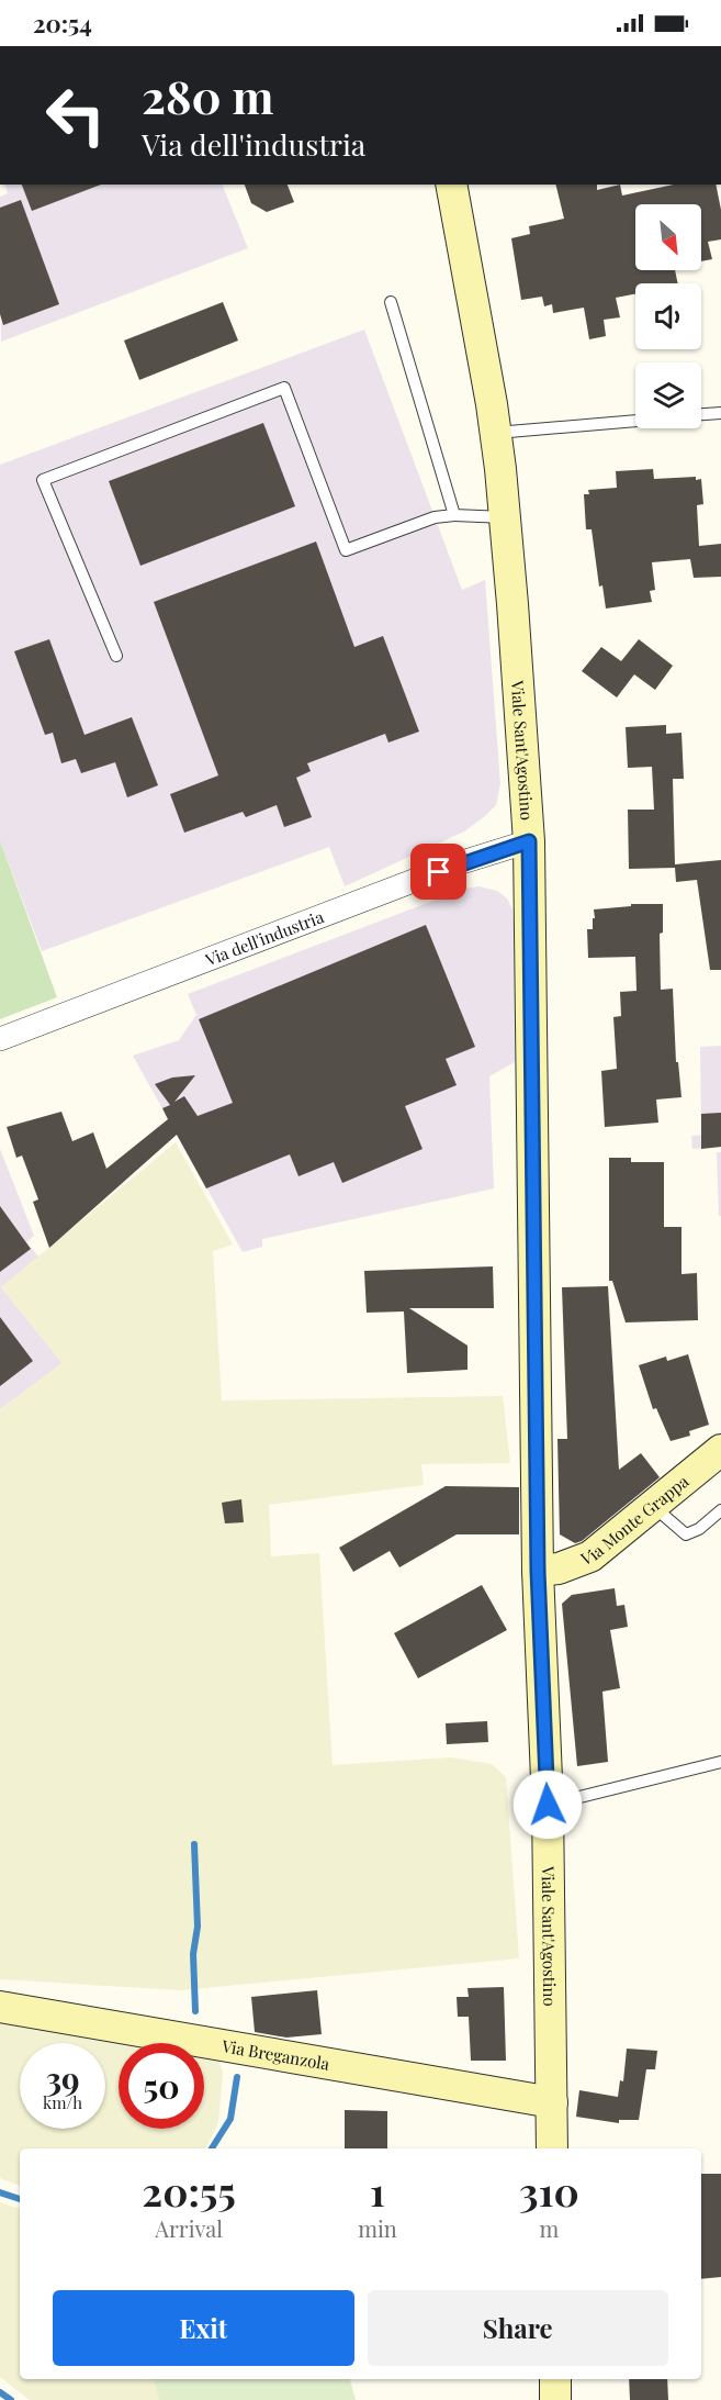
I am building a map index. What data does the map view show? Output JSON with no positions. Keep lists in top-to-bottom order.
{
  "streets": {
    "main road": ["Viale Sant'Agostino", "Via Monte Grappa", "Via Breganzola"],
    "street": ["Via dell'industria"]
  },
  "crossings": [
    ["Viale Sant'Agostino", "Via dell'industria"],
    ["Viale Sant'Agostino", "Via Monte Grappa"],
    ["Viale Sant'Agostino", "Via Breganzola"]
  ],
  "north": "bottom right",
  "page": {
    "status": "20:54",
    "turn": ["280 m", "Via dell'industria"],
    "speed": "39 km/h",
    "limit": "50",
    "eta": [
      "20:55",
      "Arrival",
      "1",
      "min",
      "310",
      "m"
    ],
    "buttons": ["Exit", "Share"]
  }
}
